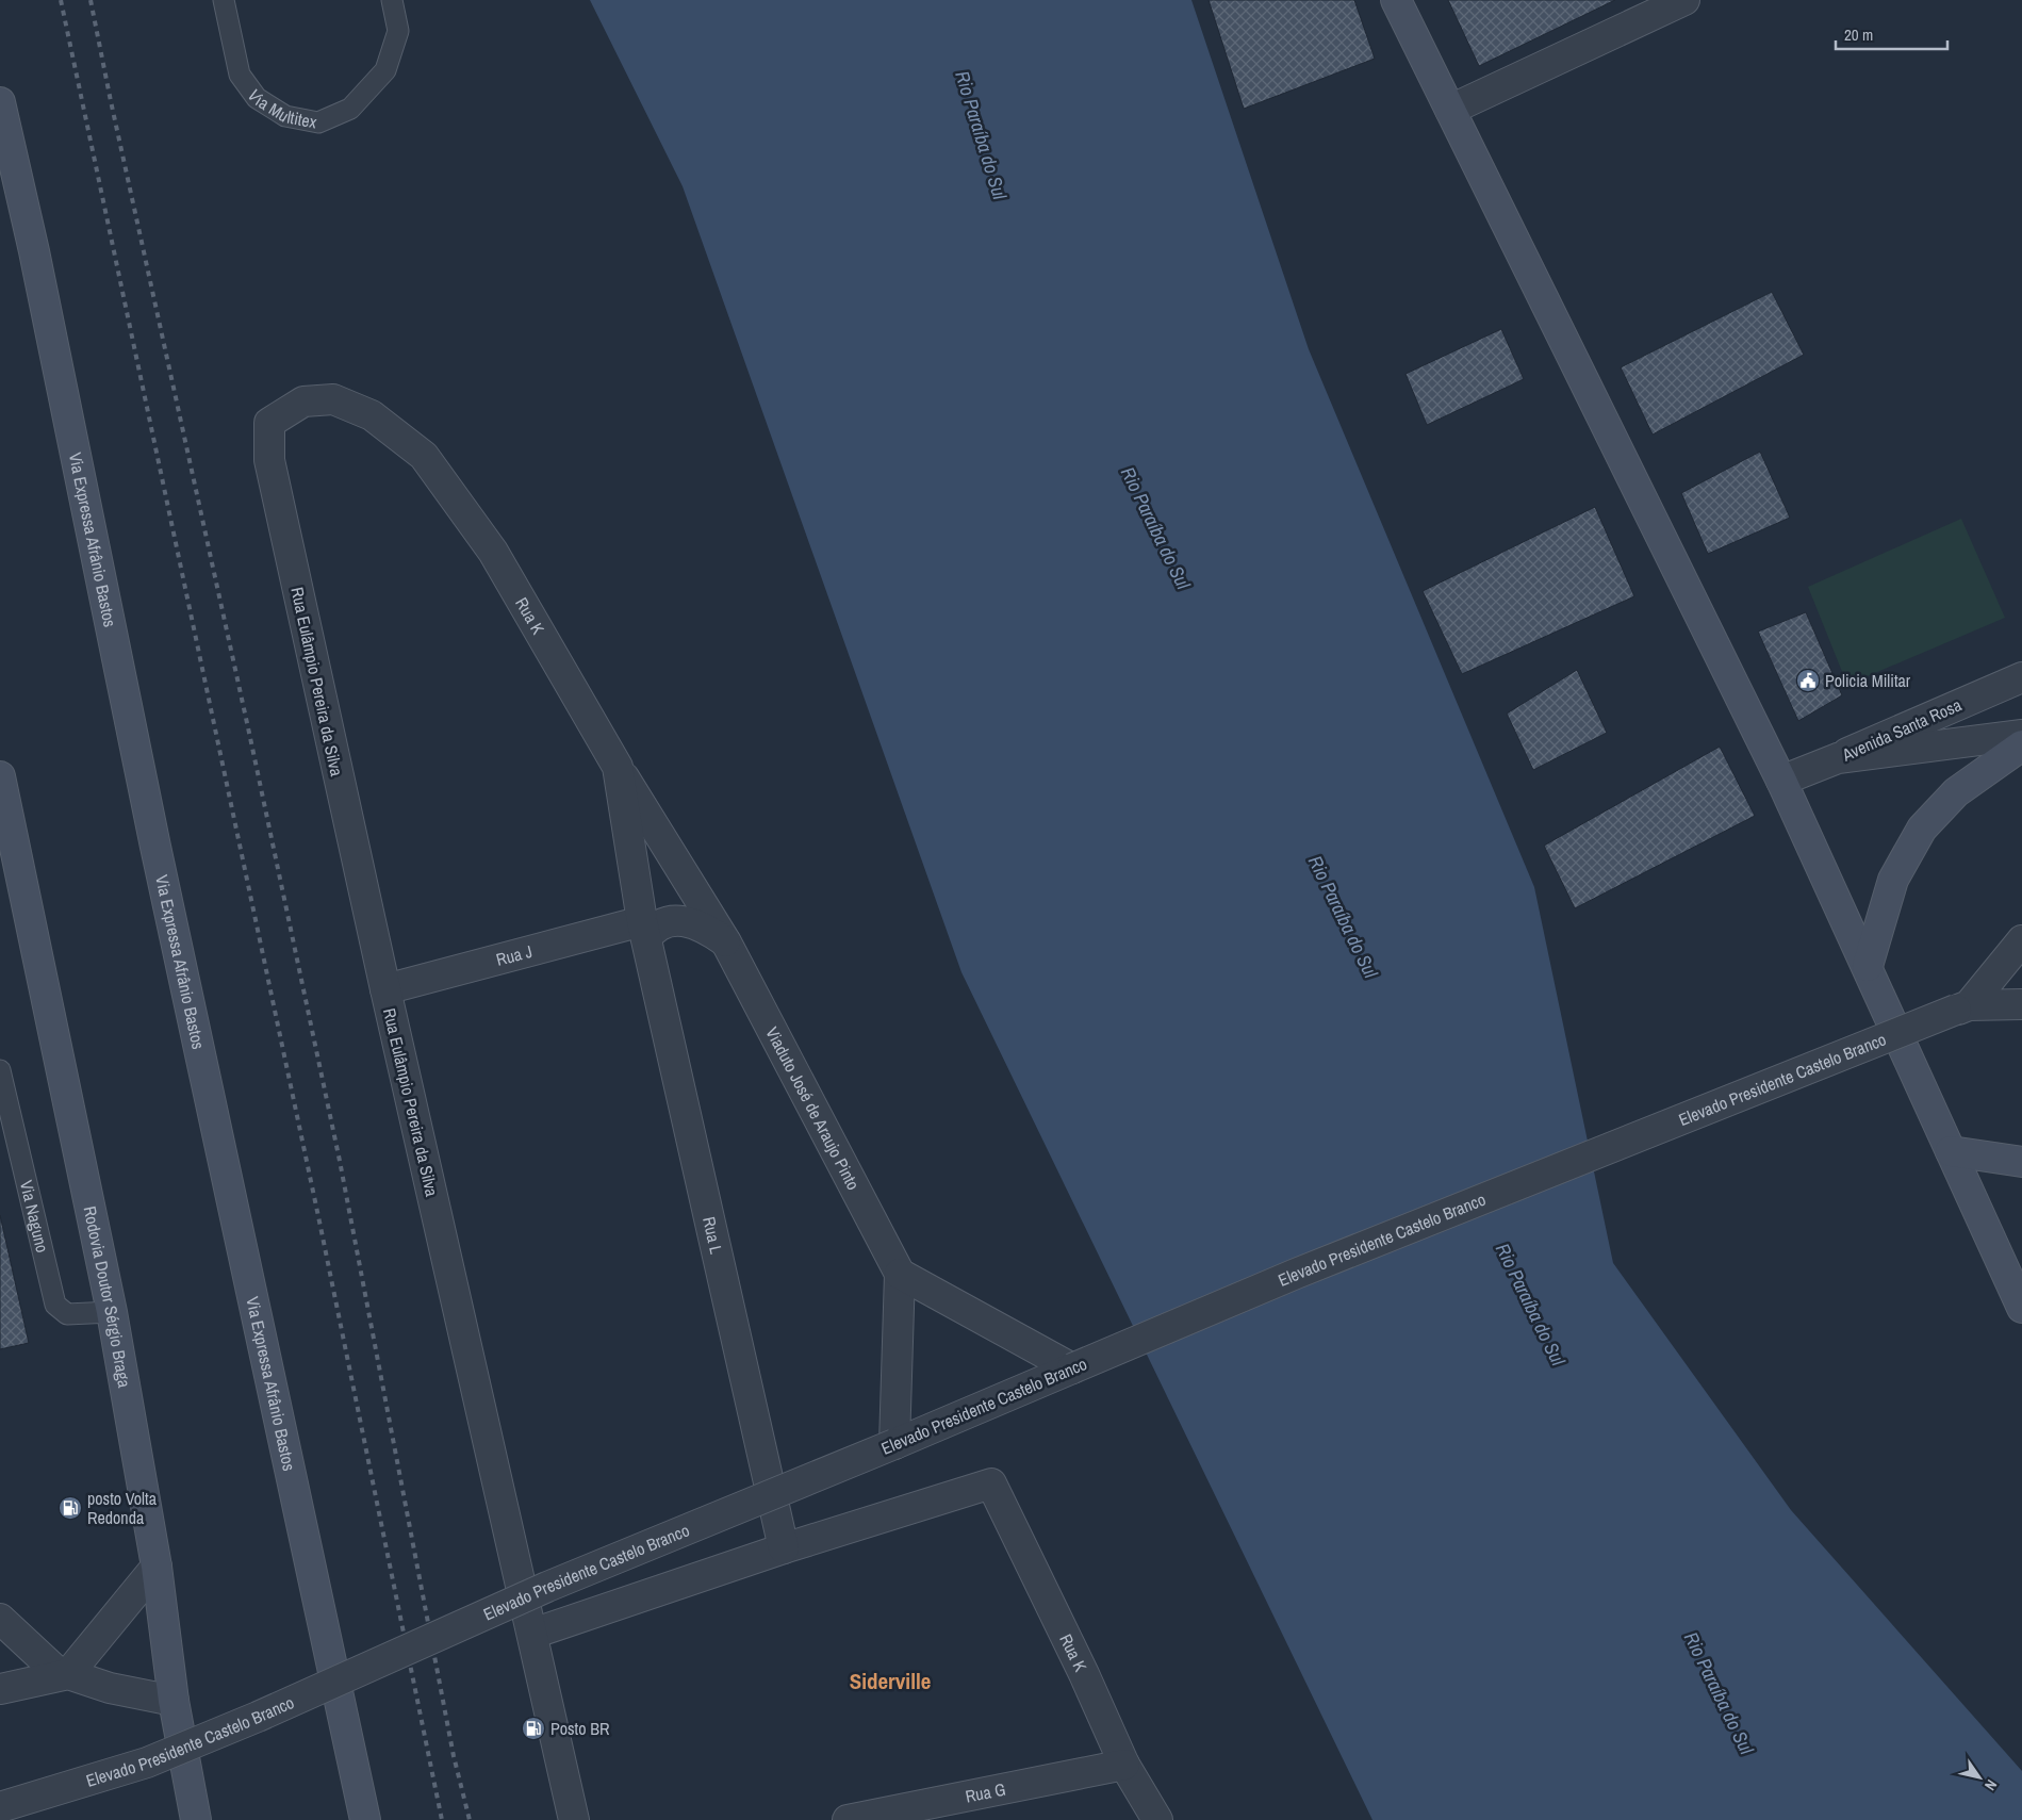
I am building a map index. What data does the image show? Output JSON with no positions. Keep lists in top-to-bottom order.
{
  "streets": {
    "main road": ["Via Expressa Afrânio Bastos", "Rodovia Doutor Sérgio Braga"],
    "street": [
      "Rua K",
      "Rua Eulâmpio Pereira da Silva",
      "Avenida Santa Rosa",
      "Rua J",
      "Elevado Presidente Castelo Branco",
      "Viaduto José de Araujo Pinto",
      "Rua L",
      "Rua G"
    ],
    "lane": ["Via Multitex", "Via Naguno"]
  },
  "crossings": [
    ["Rua K", "Rua Eulâmpio Pereira da Silva"],
    ["Rua K", "Rua J"],
    ["Rua K", "Viaduto José de Araujo Pinto"],
    ["Rua K", "Rua L"],
    ["Rua K", "Rua G"],
    ["Rua Eulâmpio Pereira da Silva", "Rua J"],
    ["Rua J", "Rua L"],
    ["Elevado Presidente Castelo Branco", "Viaduto José de Araujo Pinto"],
    ["Via Naguno", "Rodovia Doutor Sérgio Braga"]
  ],
  "districts": ["Siderville"],
  "water": ["Rio Paraíba do Sul"],
  "places": {
    "public building": ["Policia Militar"],
    "fuel station": ["posto Volta Redonda", "Posto BR"]
  },
  "scale_bar": "20 m",
  "north": "bottom right"
}
